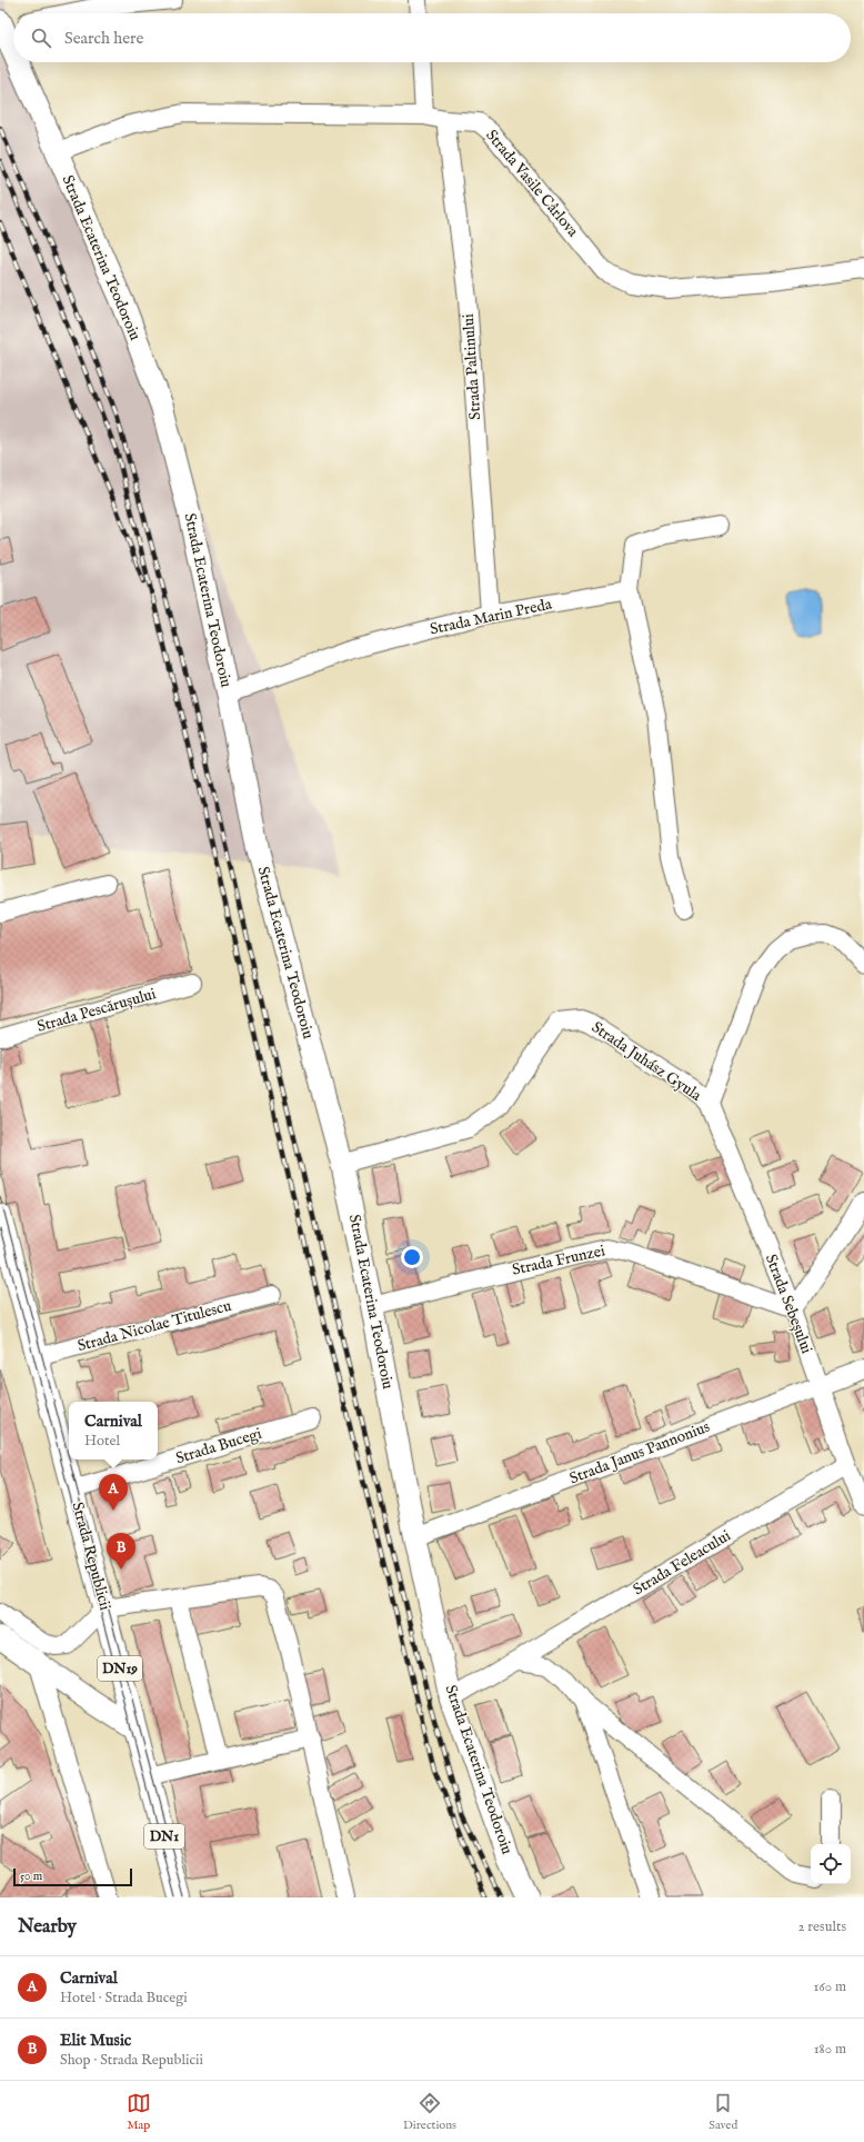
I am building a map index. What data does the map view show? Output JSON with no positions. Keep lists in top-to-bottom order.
{
  "streets": {
    "main road": [
      "Strada Ecaterina Teodoroiu",
      "Strada Republicii",
      "DN19",
      "DN1"
    ],
    "street": [
      "Strada Vasile Cârlova",
      "Strada Paltinului",
      "Strada Marin Preda",
      "Strada Pescărușului",
      "Strada Juhász Gyula",
      "Strada Frunzei",
      "Strada Sebeșului",
      "Strada Nicolae Titulescu",
      "Strada Bucegi",
      "Strada Janus Pannonius",
      "Strada Feleacului"
    ]
  },
  "crossings": [
    ["Strada Vasile Cârlova", "Strada Ecaterina Teodoroiu"],
    ["Strada Vasile Cârlova", "Strada Paltinului"],
    ["Strada Ecaterina Teodoroiu", "Strada Marin Preda"],
    ["Strada Ecaterina Teodoroiu", "Strada Juhász Gyula"],
    ["Strada Ecaterina Teodoroiu", "Strada Frunzei"],
    ["Strada Ecaterina Teodoroiu", "Strada Janus Pannonius"],
    ["Strada Ecaterina Teodoroiu", "Strada Feleacului"],
    ["Strada Paltinului", "Strada Marin Preda"],
    ["Strada Juhász Gyula", "Strada Sebeșului"],
    ["Strada Frunzei", "Strada Sebeșului"],
    ["Strada Sebeșului", "Strada Janus Pannonius"],
    ["Strada Sebeșului", "Strada Feleacului"],
    ["Strada Nicolae Titulescu", "Strada Republicii"],
    ["Strada Bucegi", "Strada Republicii"]
  ],
  "scale_bar": "50 m",
  "page": {
    "search": "Search here",
    "popup": ["Carnival", "Hotel"],
    "pins": ["A", "B"],
    "scale": "50 m",
    "heading": ["Nearby", "2 results"],
    "list": [
      {
        "mark": "A",
        "name": "Carnival",
        "note": "Hotel · Strada Bucegi",
        "value": "160 m"
      },
      {
        "mark": "B",
        "name": "Elit Music",
        "note": "Shop · Strada Republicii",
        "value": "180 m"
      }
    ],
    "nav": ["Map", "Directions", "Saved"]
  }
}
